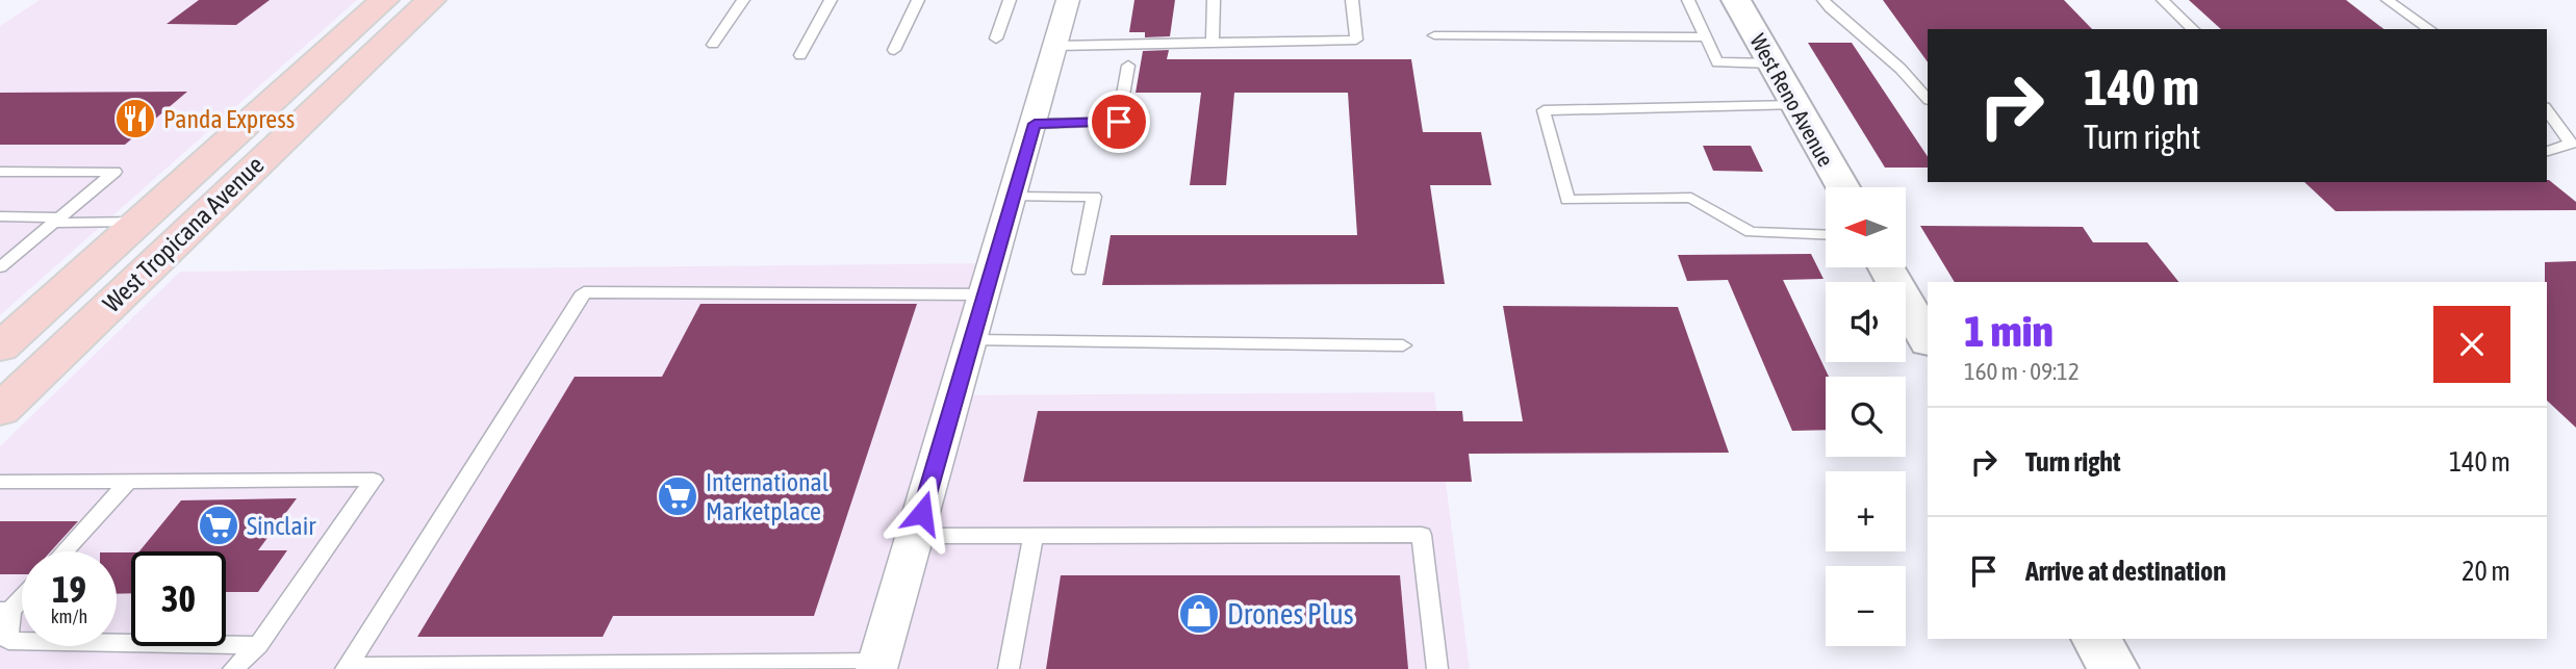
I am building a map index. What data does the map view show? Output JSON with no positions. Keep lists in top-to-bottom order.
{
  "streets": {
    "main road": ["West Tropicana Avenue"],
    "street": ["West Reno Avenue"]
  },
  "places": {
    "restaurant": ["Panda Express"],
    "supermarket": ["International Marketplace", "Sinclair"],
    "shop": ["Drones Plus"]
  },
  "north": "left",
  "page": {
    "turn": ["140 m", "Turn right"],
    "map_buttons": ["+", "−"],
    "heading": ["1 min", "160 m · 09:12"],
    "list": [
      {
        "name": "Turn right",
        "value": "140 m"
      },
      {
        "name": "Arrive at destination",
        "value": "20 m"
      }
    ],
    "speed": "19 km/h",
    "limit": "30"
  }
}
